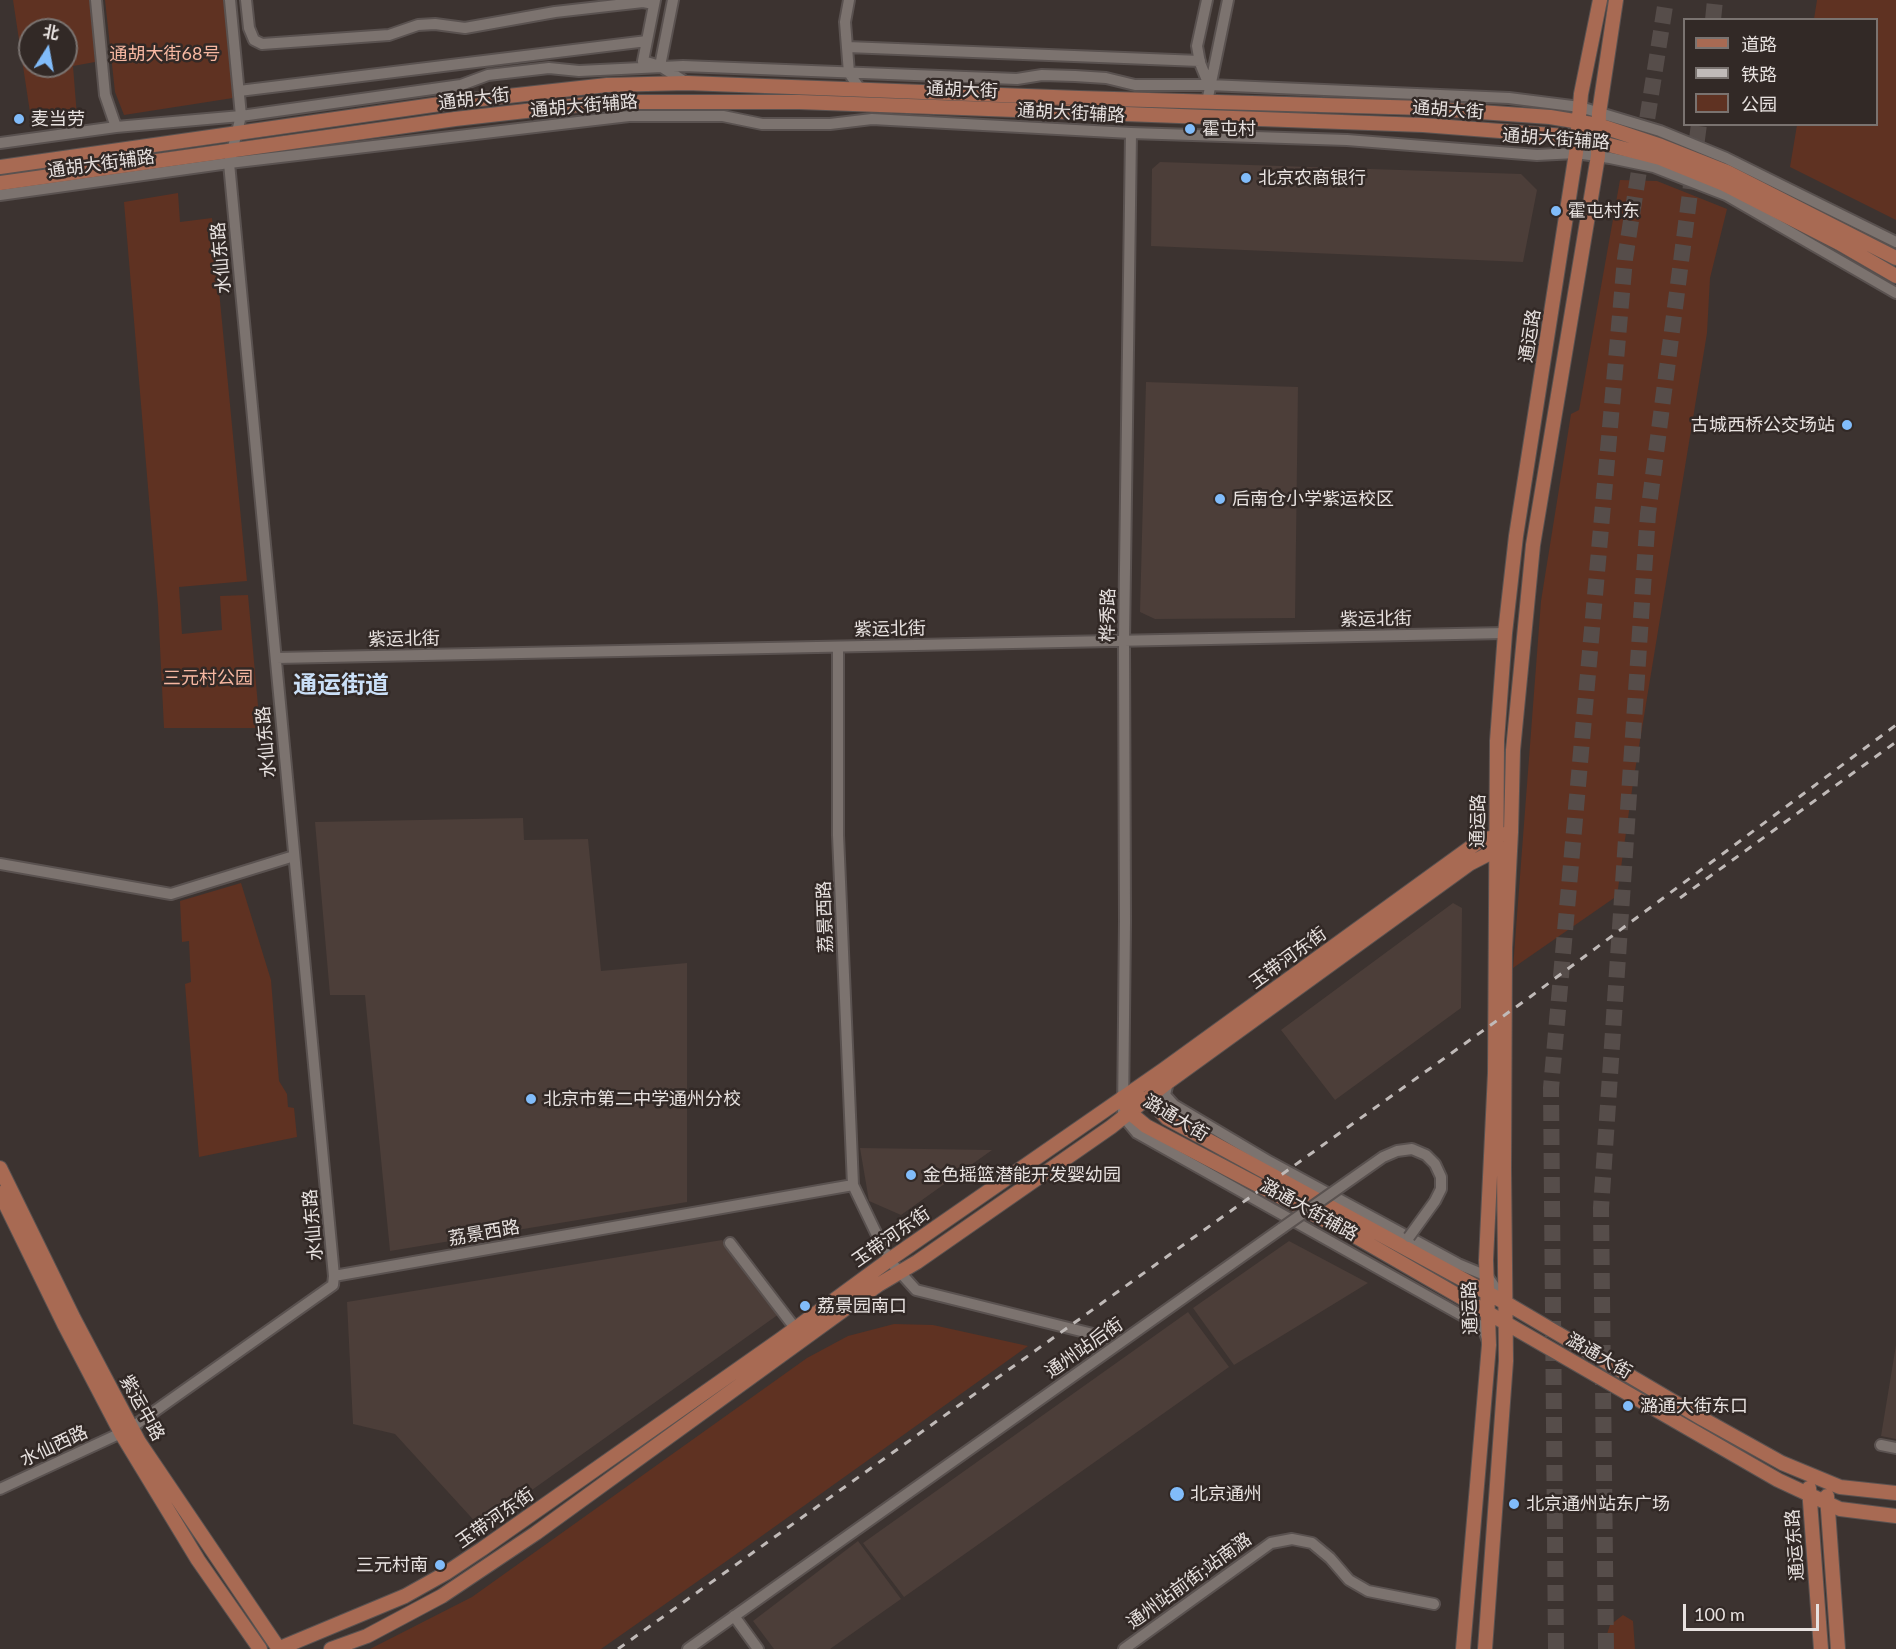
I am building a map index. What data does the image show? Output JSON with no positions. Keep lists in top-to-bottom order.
{
  "streets": {
    "main road": [
      "通胡大街",
      "通运路",
      "玉带河东街",
      "潞通大街",
      "紫运中路",
      "通运东路"
    ],
    "street": [
      "通胡大街辅路",
      "水仙东路",
      "桦秀路",
      "紫运北街",
      "荔景西路",
      "潞通大街辅路",
      "通州站后街",
      "水仙西路",
      "通州站前街;站南潞"
    ]
  },
  "crossings": [
    ["通胡大街", "通胡大街辅路"],
    ["通胡大街", "水仙东路"],
    ["通胡大街", "通运路"],
    ["通胡大街辅路", "水仙东路"],
    ["通胡大街辅路", "通运路"],
    ["通胡大街辅路", "桦秀路"],
    ["水仙东路", "紫运北街"],
    ["水仙东路", "荔景西路"],
    ["水仙东路", "水仙西路"],
    ["通运路", "紫运北街"],
    ["通运路", "玉带河东街"],
    ["通运路", "潞通大街"],
    ["通运路", "潞通大街辅路"],
    ["桦秀路", "紫运北街"],
    ["桦秀路", "玉带河东街"],
    ["桦秀路", "潞通大街"],
    ["紫运北街", "荔景西路"],
    ["荔景西路", "玉带河东街"],
    ["荔景西路", "水仙西路"],
    ["玉带河东街", "潞通大街"],
    ["玉带河东街", "潞通大街辅路"],
    ["玉带河东街", "紫运中路"],
    ["潞通大街", "潞通大街辅路"],
    ["潞通大街", "通运东路"],
    ["潞通大街辅路", "通州站后街"],
    ["紫运中路", "水仙西路"]
  ],
  "districts": ["通运街道"],
  "parks": ["通胡大街68号", "三元村公园"],
  "places": [
    "麦当劳",
    "霍屯村",
    "北京农商银行",
    "霍屯村东",
    "古城西桥公交场站",
    "后南仓小学紫运校区",
    "北京市第二中学通州分校",
    "金色摇篮潜能开发婴幼园",
    "荔景园南口",
    "潞通大街东口",
    "北京通州",
    "北京通州站东广场",
    "三元村南"
  ],
  "legend": ["道路", "铁路", "公园"],
  "scale_bar": "100 m",
  "north": "top"
}
